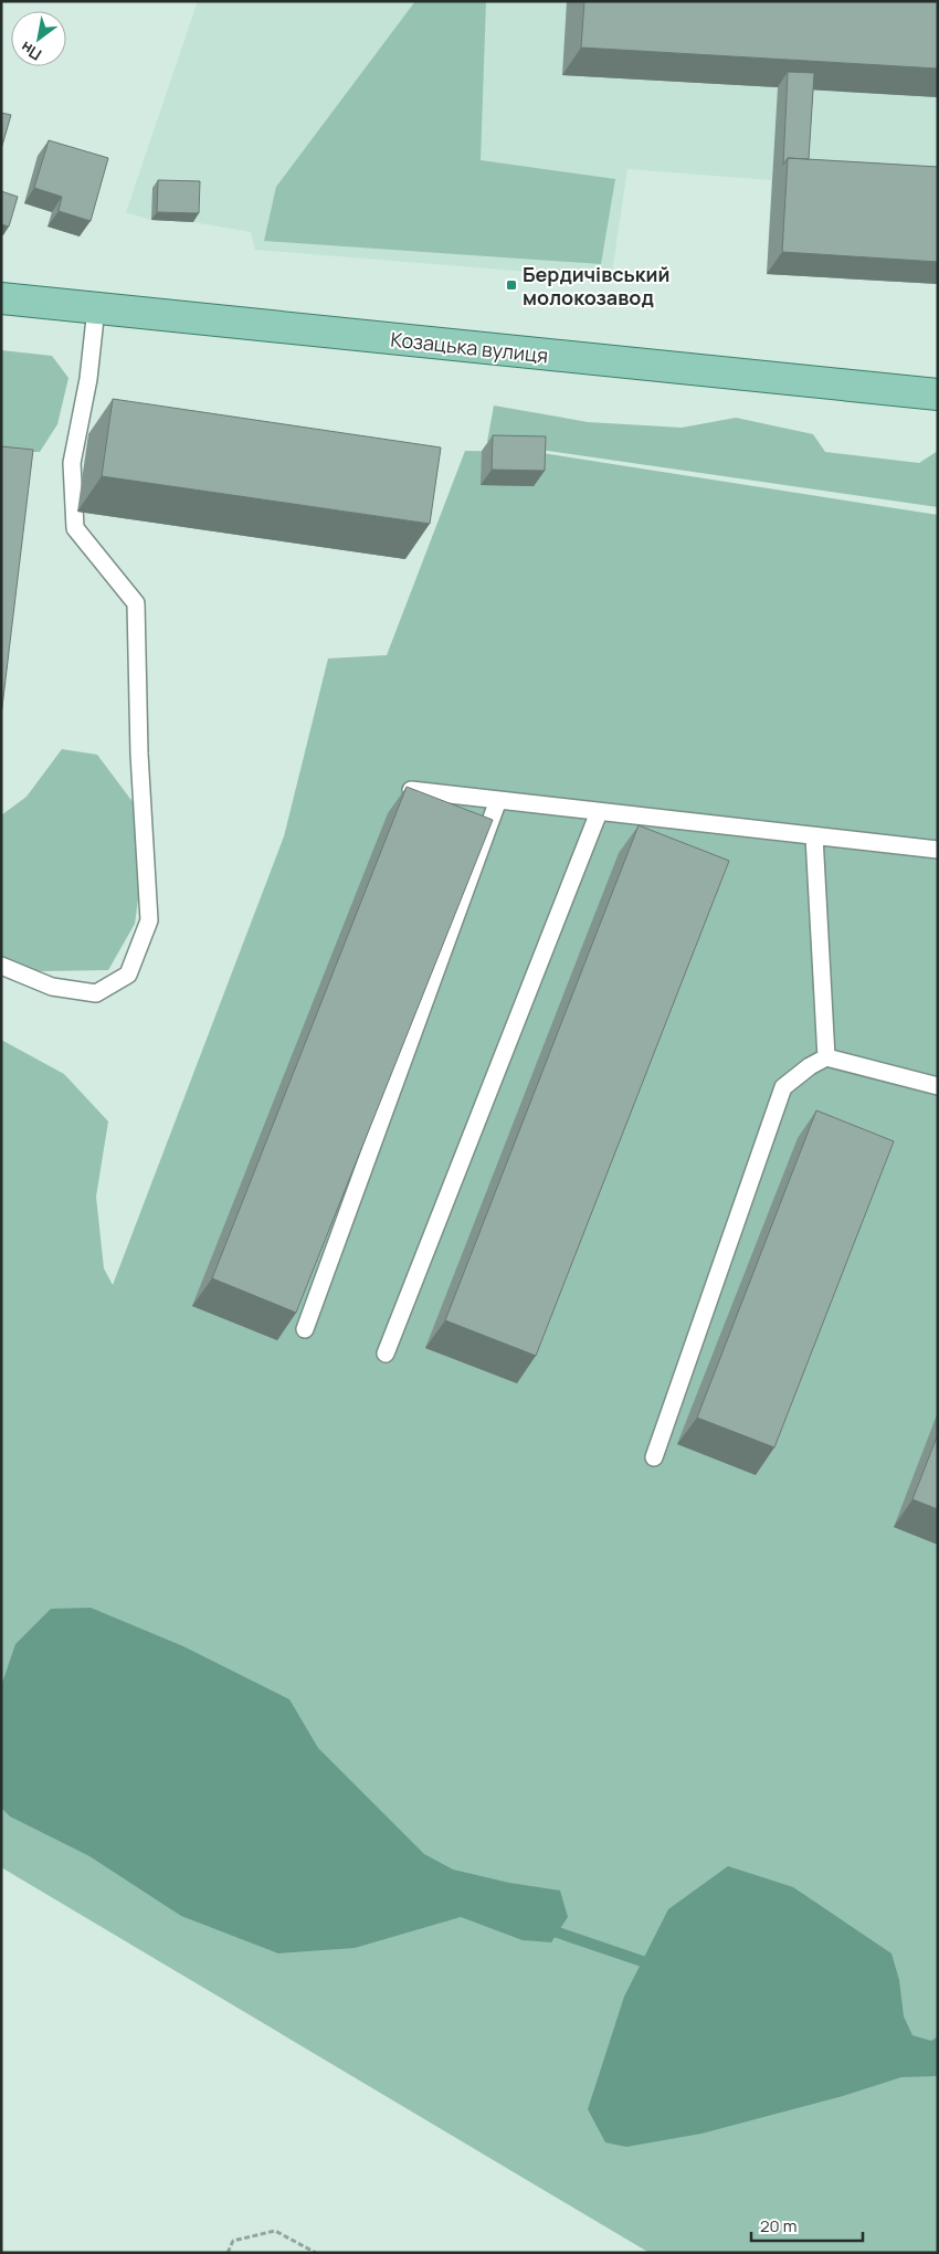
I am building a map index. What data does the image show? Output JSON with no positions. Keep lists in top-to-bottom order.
{
  "streets": {
    "main road": ["Козацька вулиця"]
  },
  "places": {
    "transit": ["Бердичівський молокозавод"]
  },
  "scale_bar": "20 m",
  "north": "bottom left"
}
